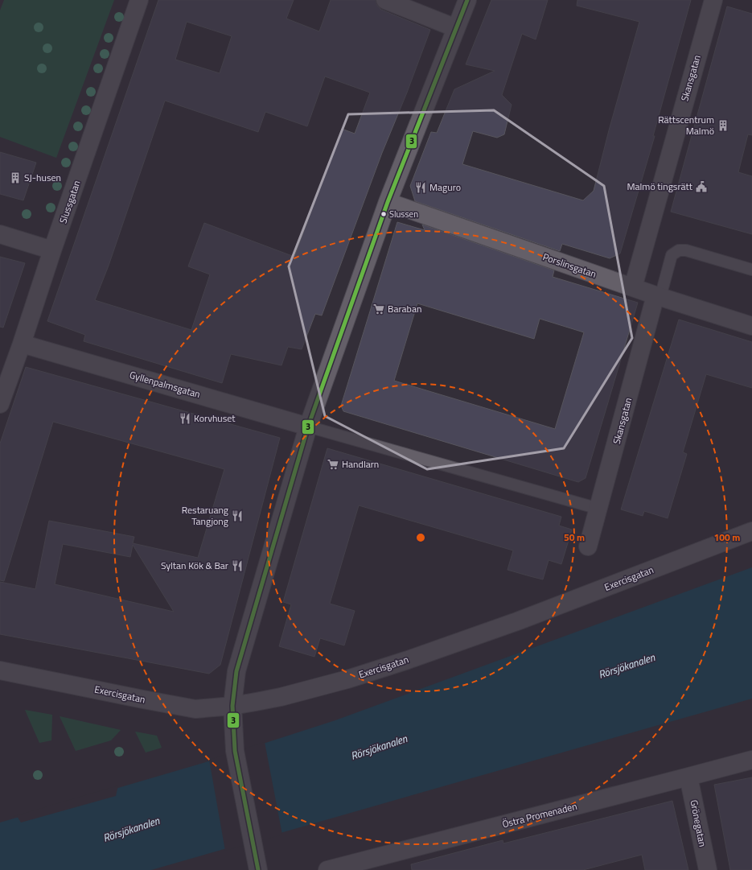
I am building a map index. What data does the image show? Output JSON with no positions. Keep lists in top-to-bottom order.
{
  "streets": {
    "street": [
      "Skansgatan",
      "Slussgatan",
      "Porslinsgatan",
      "Gyllenpalmsgatan",
      "Exercisgatan",
      "Östra Promenaden",
      "Grönegatan"
    ]
  },
  "crossings": [
    ["Skansgatan", "Porslinsgatan"],
    ["Slussgatan", "Gyllenpalmsgatan"],
    ["Östra Promenaden", "Grönegatan"]
  ],
  "water": ["Rörsjökanalen"],
  "places": {
    "building": ["Rättscentrum Malmö", "SJ-husen"],
    "public building": ["Malmö tingsrätt"],
    "restaurant": [
      "Maguro",
      "Korvhuset",
      "Restaruang Tangjong",
      "Syltan Kök & Bar"
    ],
    "other": ["Slussen"],
    "supermarket": ["Baraban", "Handlarn"]
  },
  "lines": ["transit line 3"],
  "rings": ["50 m", "100 m"]
}
